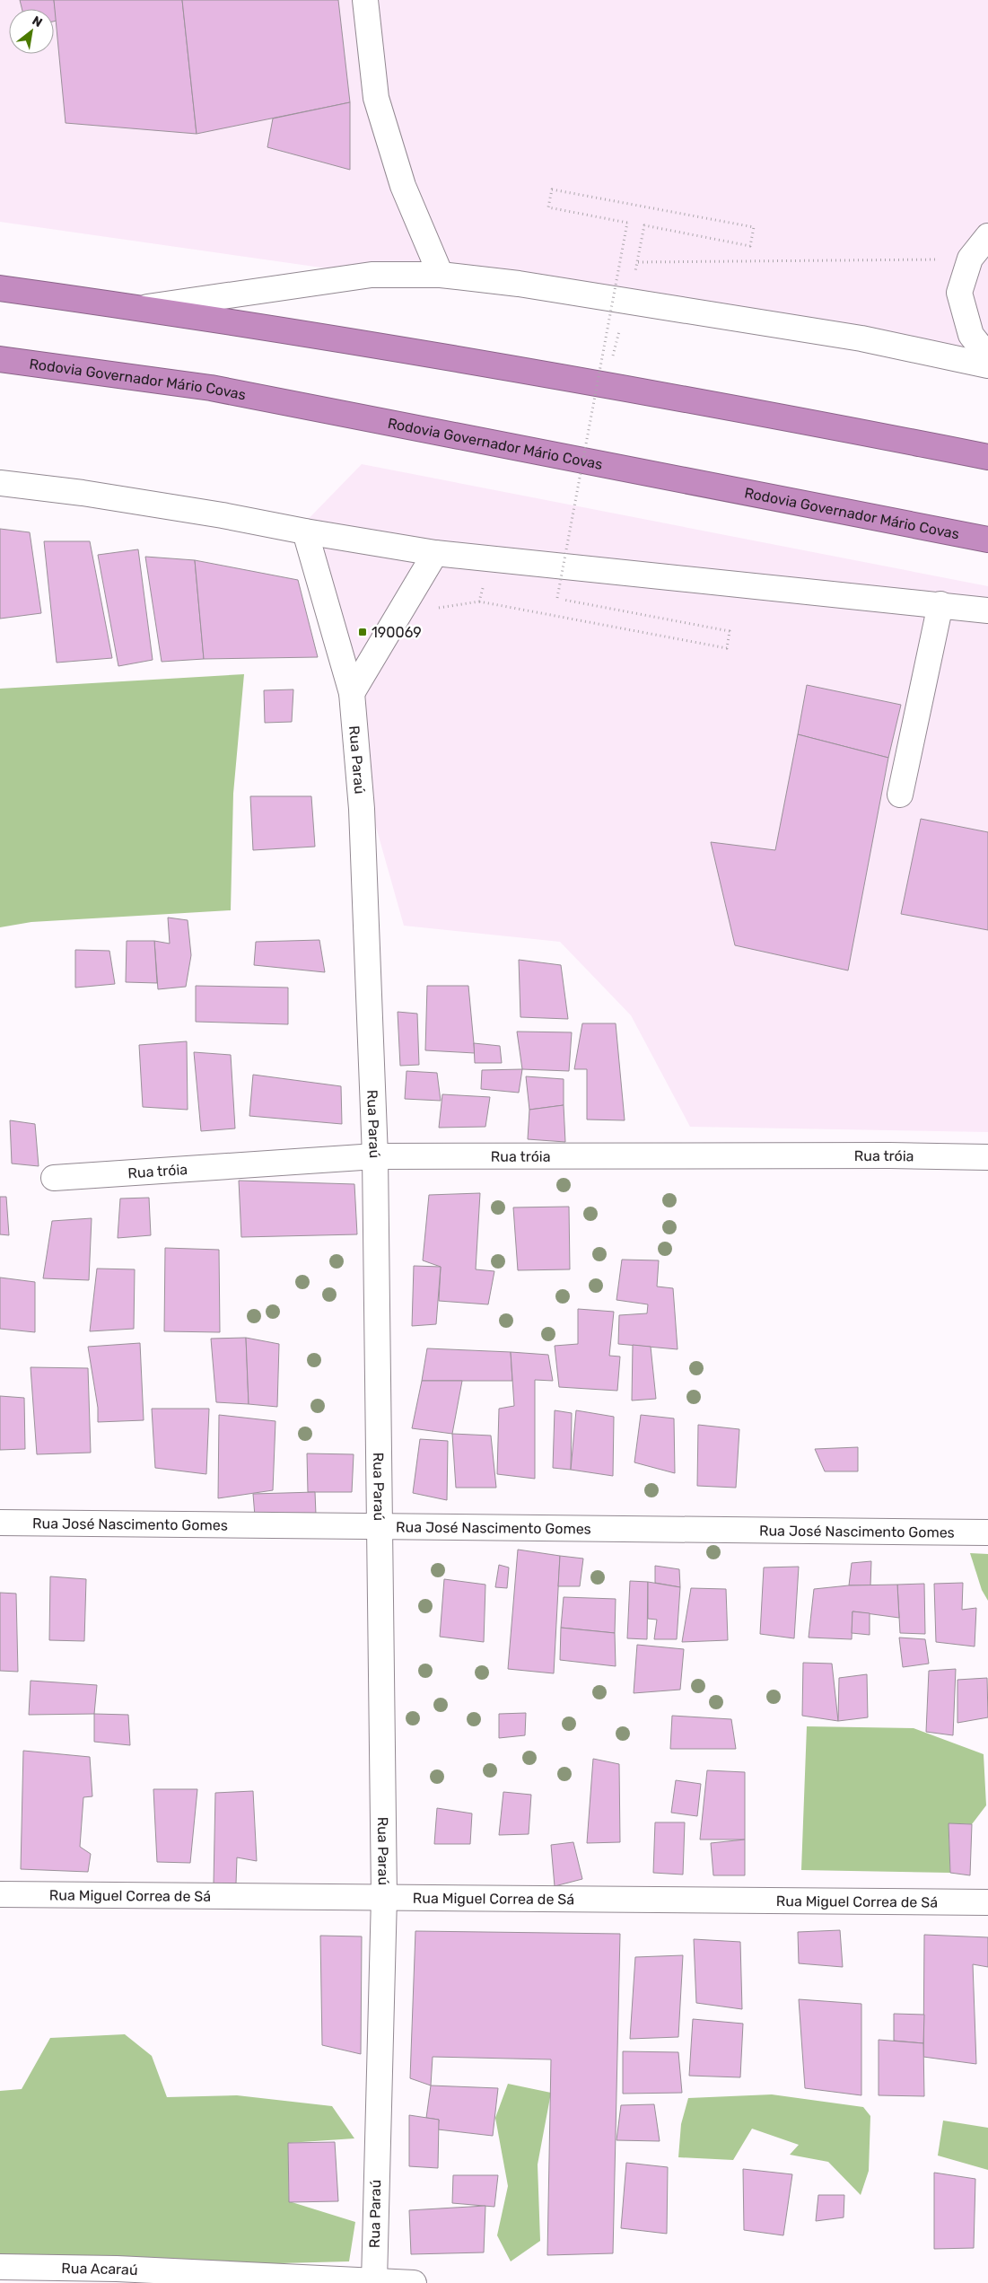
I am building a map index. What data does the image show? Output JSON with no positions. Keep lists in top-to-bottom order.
{
  "streets": {
    "highway": ["Rodovia Governador Mário Covas"],
    "street": [
      "Rua Paraú",
      "Rua tróia",
      "Rua José Nascimento Gomes",
      "Rua Miguel Correa de Sá",
      "Rua Acaraú"
    ]
  },
  "crossings": [
    ["Rua Paraú", "Rua tróia"],
    ["Rua Paraú", "Rua José Nascimento Gomes"],
    ["Rua Paraú", "Rua Miguel Correa de Sá"],
    ["Rua Paraú", "Rua Acaraú"]
  ],
  "places": {
    "transit": ["190069"]
  },
  "north": "top right"
}
